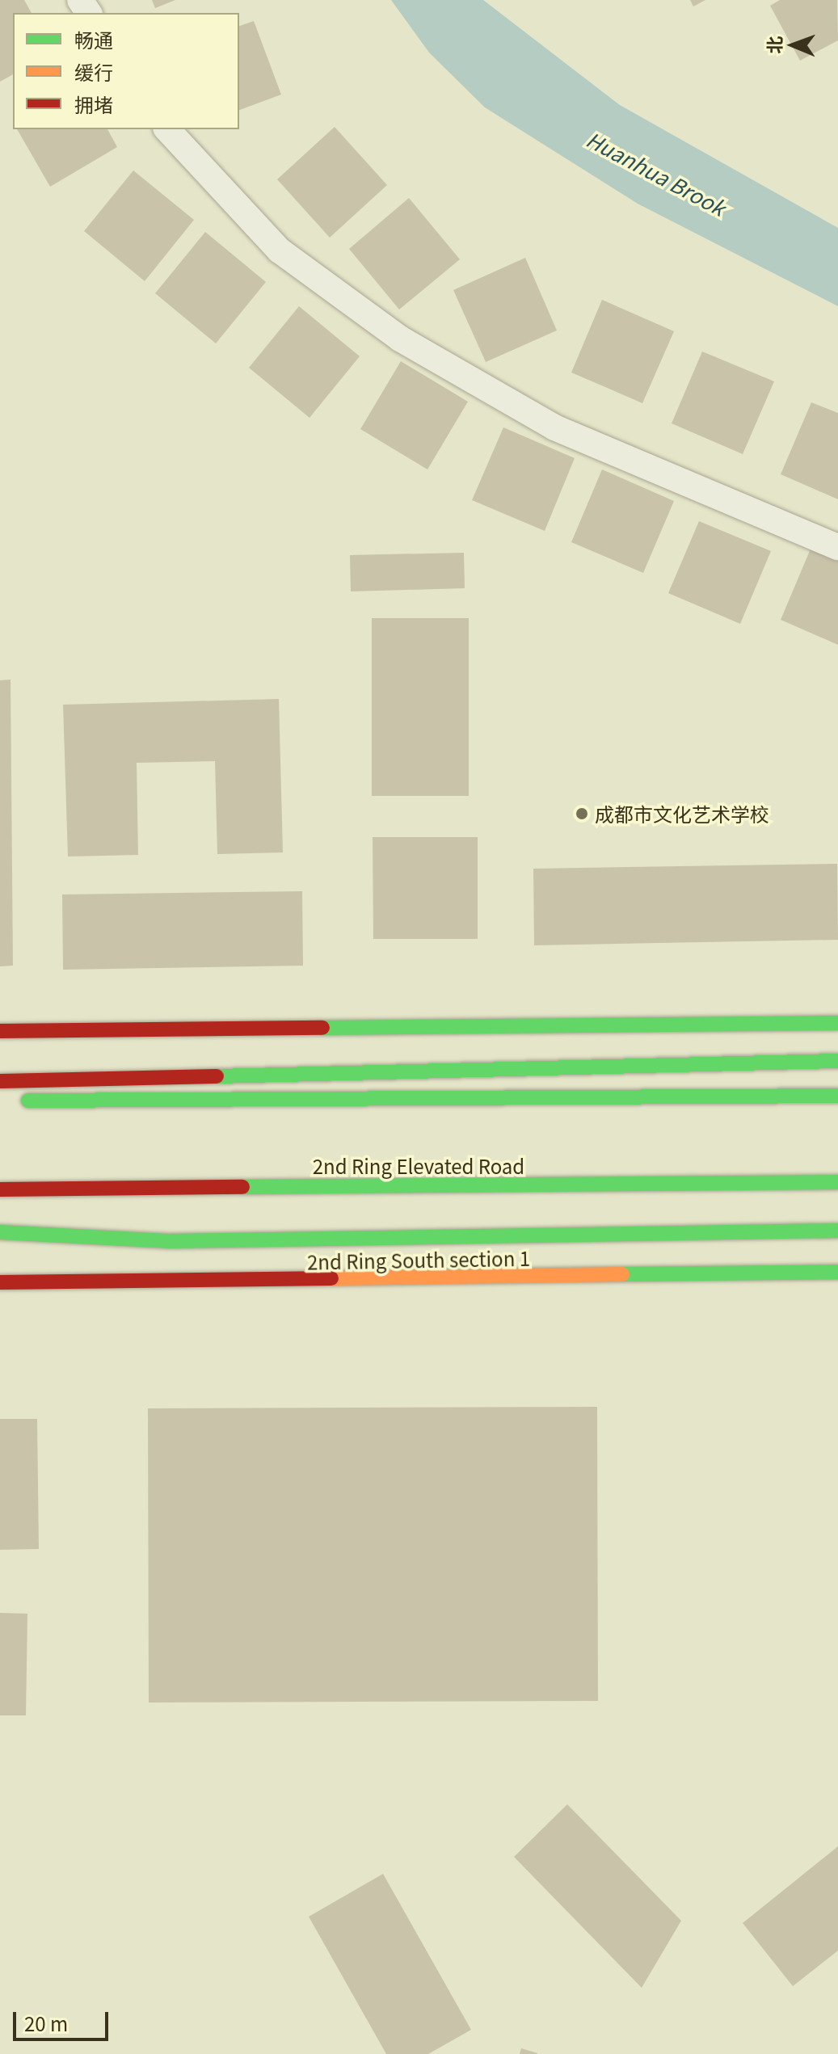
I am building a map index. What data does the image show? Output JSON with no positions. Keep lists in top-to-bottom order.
{
  "streets": {
    "main road": ["2nd Ring Elevated Road", "2nd Ring South section 1"]
  },
  "water": ["Huanhua Brook"],
  "places": ["成都市文化艺术学校"],
  "legend": ["畅通", "缓行", "拥堵"],
  "scale_bar": "20 m",
  "north": "left"
}
